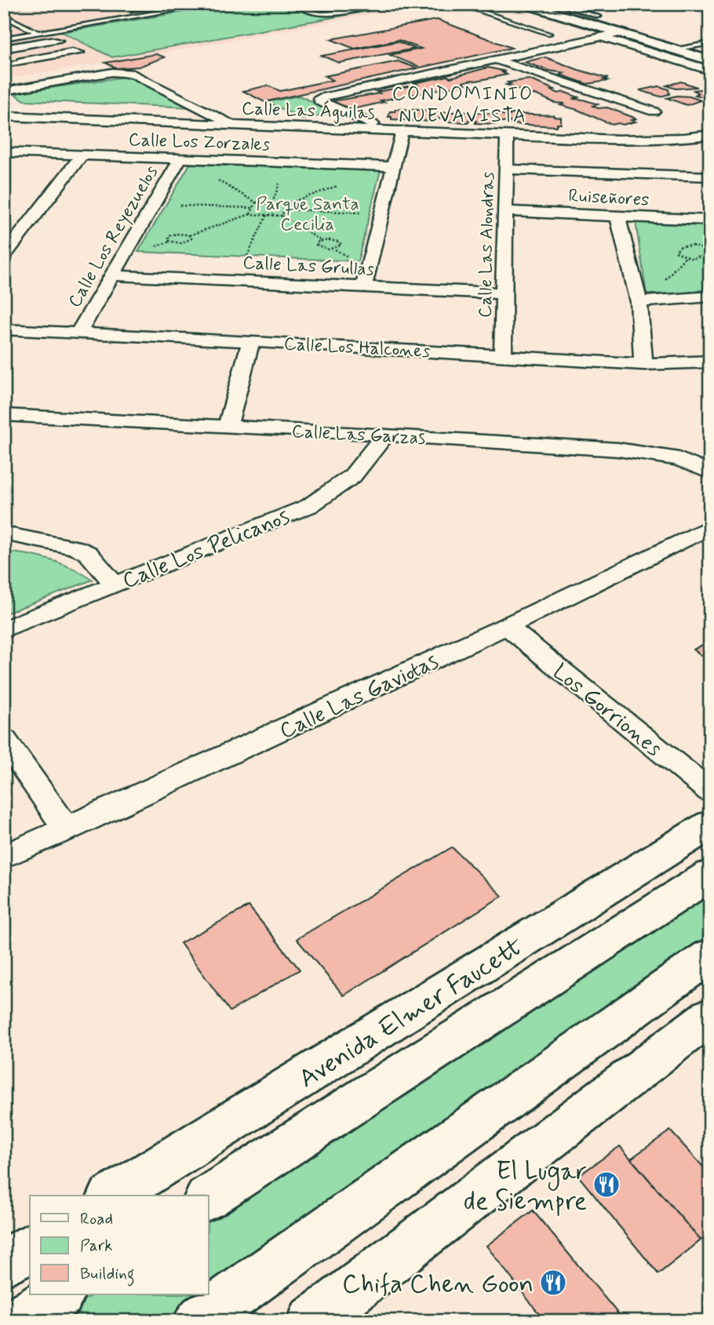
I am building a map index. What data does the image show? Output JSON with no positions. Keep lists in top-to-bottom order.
{
  "streets": {
    "main road": ["Avenida Elmer Faucett"],
    "street": [
      "Calle Las Águilas",
      "Calle Los Zorzales",
      "Ruiseñores",
      "Calle Los Reyezuelos",
      "Calle Las Alondras",
      "Calle Las Grullas",
      "Calle Los Halcones",
      "Calle Las Garzas",
      "Calle Los Pelicanos",
      "Calle Las Gaviotas",
      "Los Gorriones"
    ]
  },
  "crossings": [
    ["Calle Las Águilas", "Calle Las Alondras"],
    ["Calle Los Zorzales", "Calle Los Reyezuelos"],
    ["Ruiseñores", "Calle Las Alondras"],
    ["Calle Los Reyezuelos", "Calle Las Grullas"],
    ["Calle Los Reyezuelos", "Calle Los Halcones"],
    ["Calle Las Alondras", "Calle Las Grullas"],
    ["Calle Las Alondras", "Calle Los Halcones"],
    ["Calle Las Garzas", "Calle Los Pelicanos"],
    ["Calle Las Gaviotas", "Los Gorriones"]
  ],
  "districts": ["CONDOMINIO NUEVAVISTA"],
  "parks": ["Parque Santa Cecilia"],
  "places": {
    "restaurant": ["El Lugar de Siempre", "Chifa Chen Goon"]
  },
  "legend": ["Road", "Park", "Building"]
}
